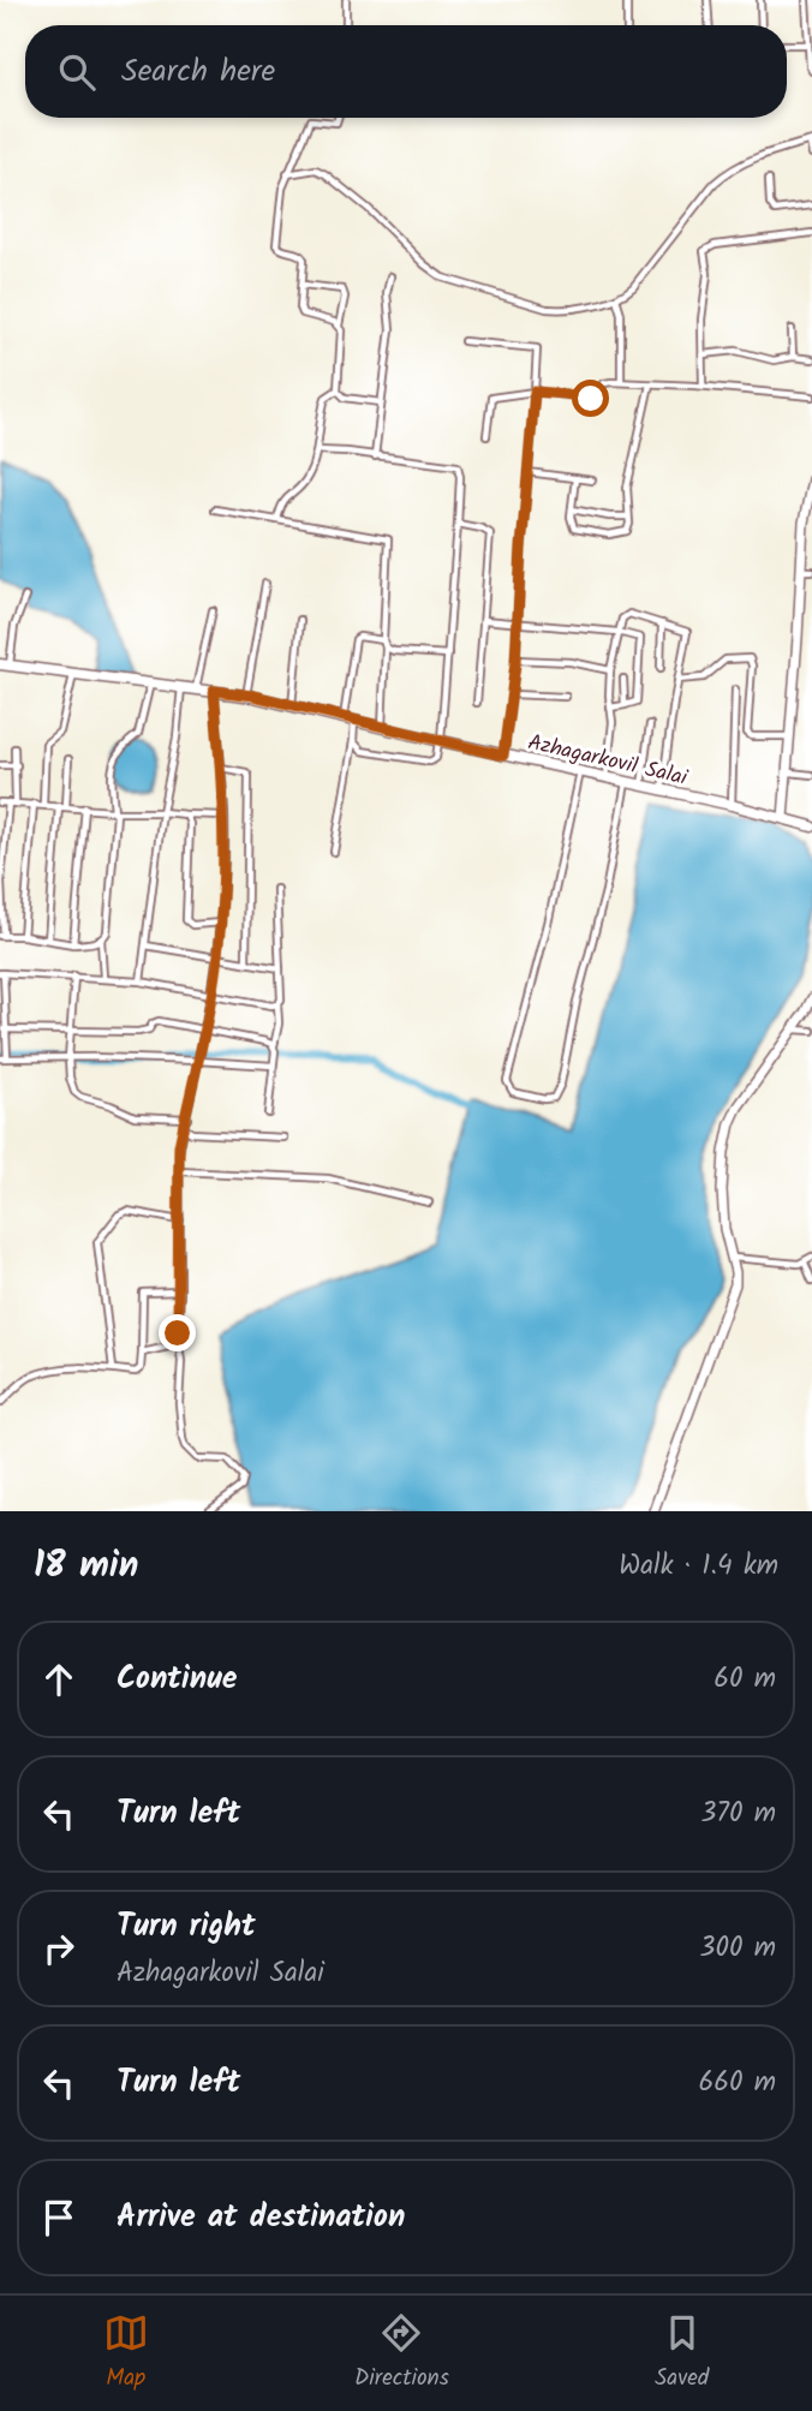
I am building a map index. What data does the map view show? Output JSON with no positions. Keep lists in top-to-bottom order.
{
  "streets": {
    "main road": ["Azhagarkovil Salai"]
  },
  "page": {
    "search": "Search here",
    "heading": ["18 min", "Walk · 1.4 km"],
    "list": [
      ["Continue", "60 m"],
      ["Turn left", "370 m"],
      ["Turn right", "Azhagarkovil Salai", "300 m"],
      ["Turn left", "660 m"],
      "Arrive at destination"
    ],
    "nav": ["Map", "Directions", "Saved"]
  }
}
